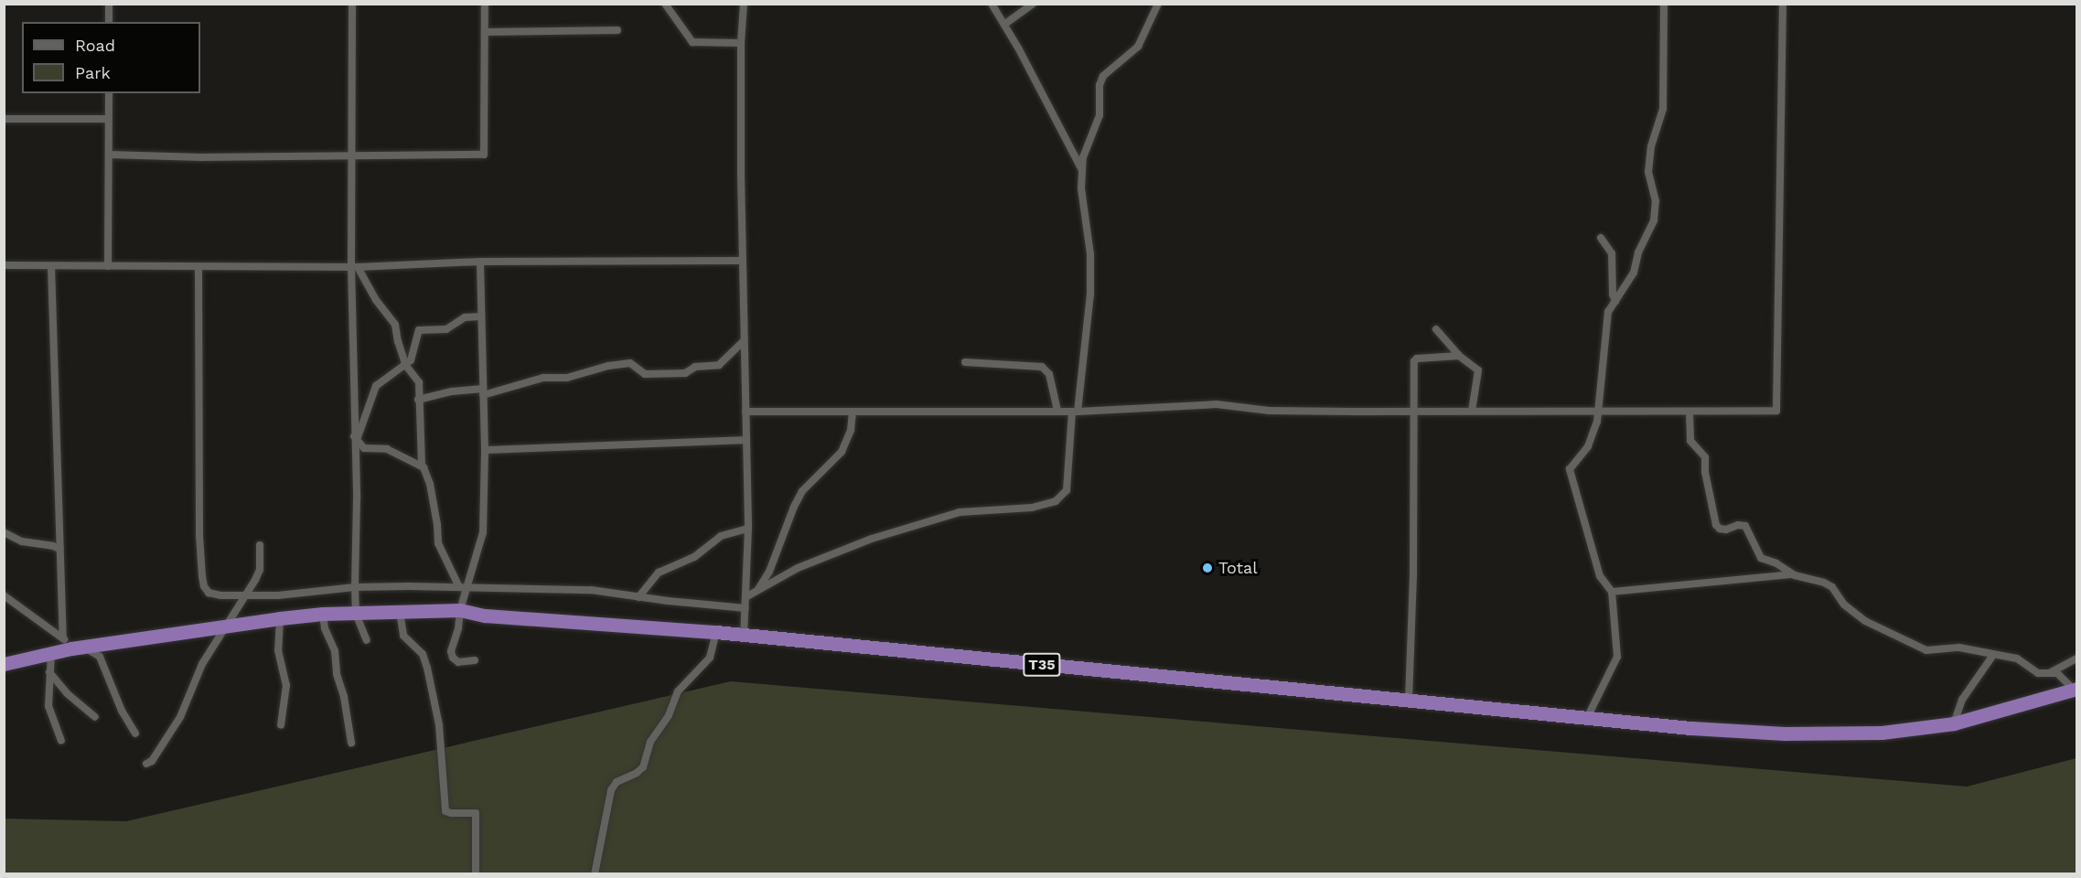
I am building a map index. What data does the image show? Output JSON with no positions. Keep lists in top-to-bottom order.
{
  "streets": {
    "highway": ["T35"]
  },
  "places": ["Total"],
  "legend": ["Road", "Park"]
}
